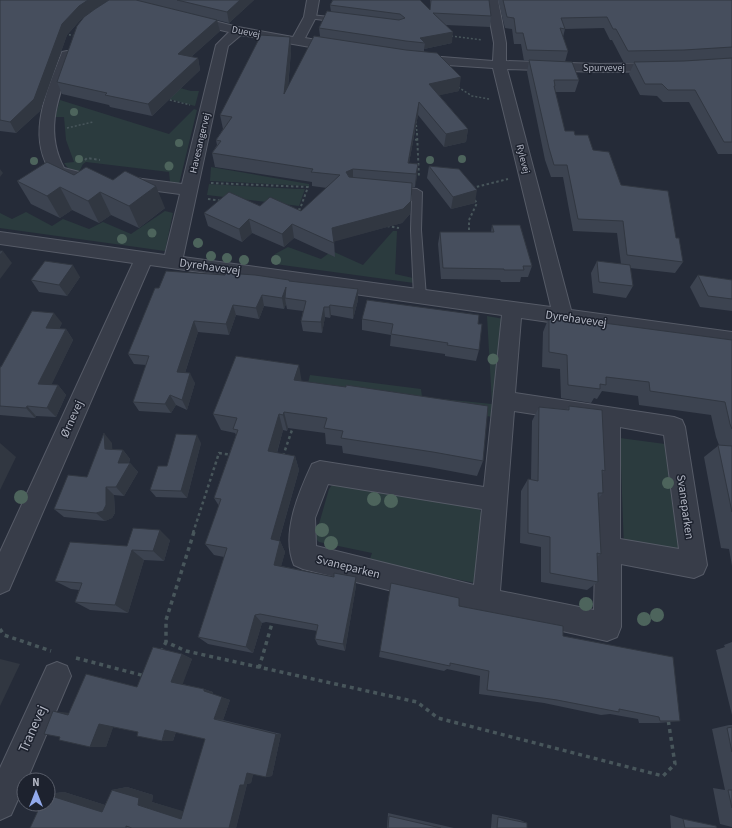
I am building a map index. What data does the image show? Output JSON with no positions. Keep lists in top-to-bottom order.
{
  "streets": {
    "street": [
      "Duevej",
      "Spurvevej",
      "Havesangervej",
      "Rylevej",
      "Dyrehavevej",
      "Ørnevej",
      "Svaneparken",
      "Tranevej"
    ]
  },
  "crossings": [
    ["Duevej", "Havesangervej"],
    ["Spurvevej", "Rylevej"],
    ["Havesangervej", "Dyrehavevej"],
    ["Rylevej", "Dyrehavevej"],
    ["Dyrehavevej", "Ørnevej"]
  ],
  "north": "top"
}
